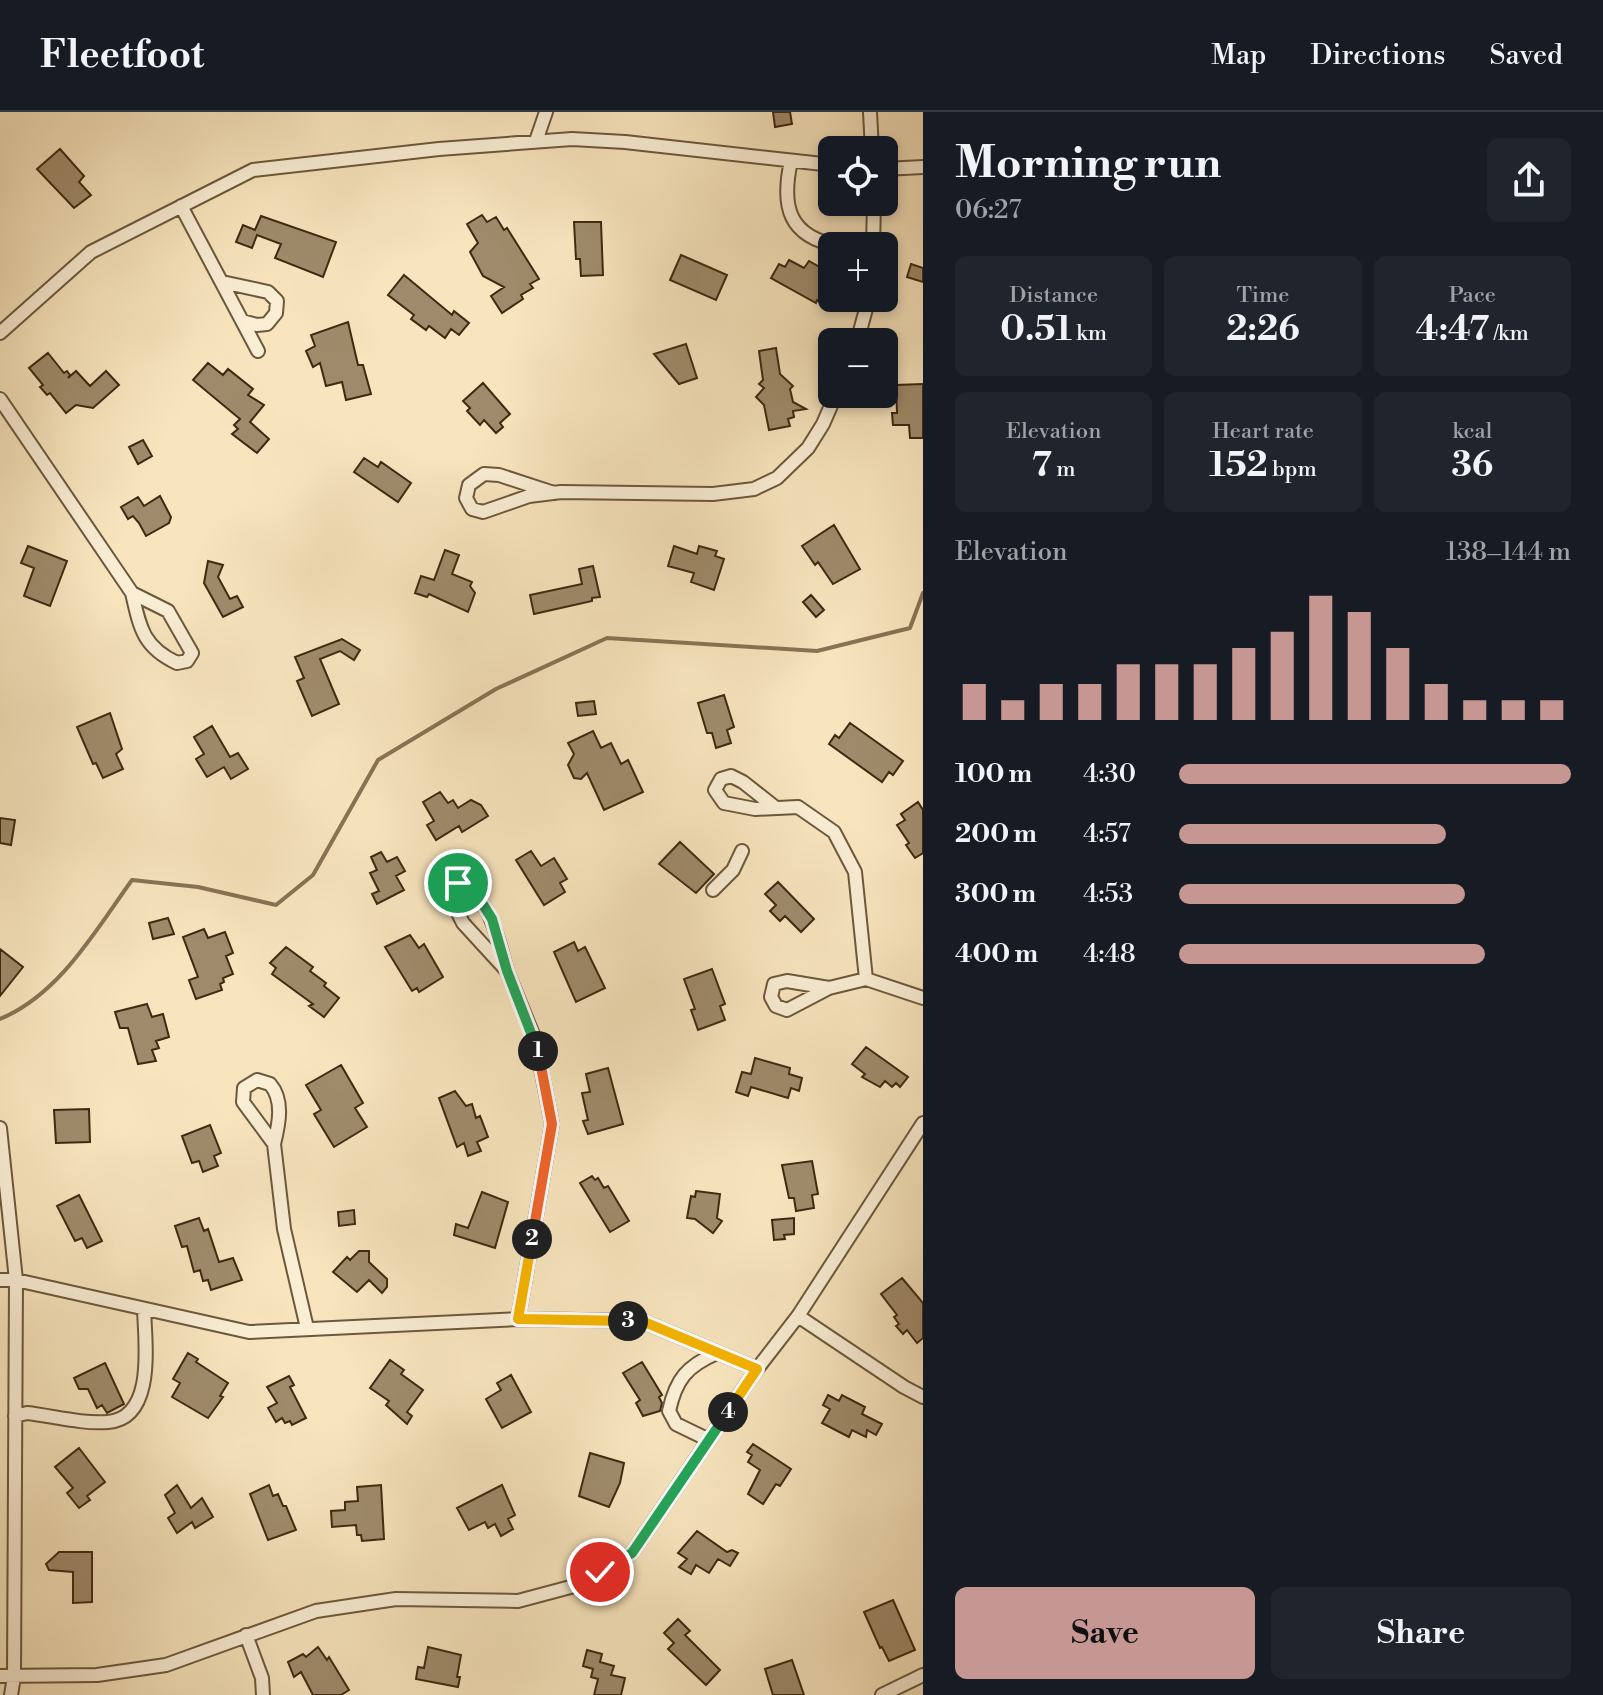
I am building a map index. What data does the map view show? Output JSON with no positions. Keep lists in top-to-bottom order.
{
  "page": {
    "header": "Fleetfoot",
    "nav": ["Map", "Directions", "Saved"],
    "heading": ["Morning run", "06:27"],
    "map_buttons": ["+", "−"],
    "stats": [
      ["Distance", "0.51 km"],
      ["Time", "2:26"],
      ["Pace", "4:47 /km"],
      ["Elevation", "7 m"],
      ["Heart rate", "152 bpm"],
      ["kcal", "36"]
    ],
    "chart": ["Elevation", "138–144 m"],
    "list": [
      {
        "name": "100 m",
        "note": "4:30"
      },
      {
        "name": "200 m",
        "note": "4:57"
      },
      {
        "name": "300 m",
        "note": "4:53"
      },
      {
        "name": "400 m",
        "note": "4:48"
      }
    ],
    "pins": [
      "1",
      "2",
      "3",
      "4"
    ],
    "buttons": ["Save", "Share"]
  }
}
